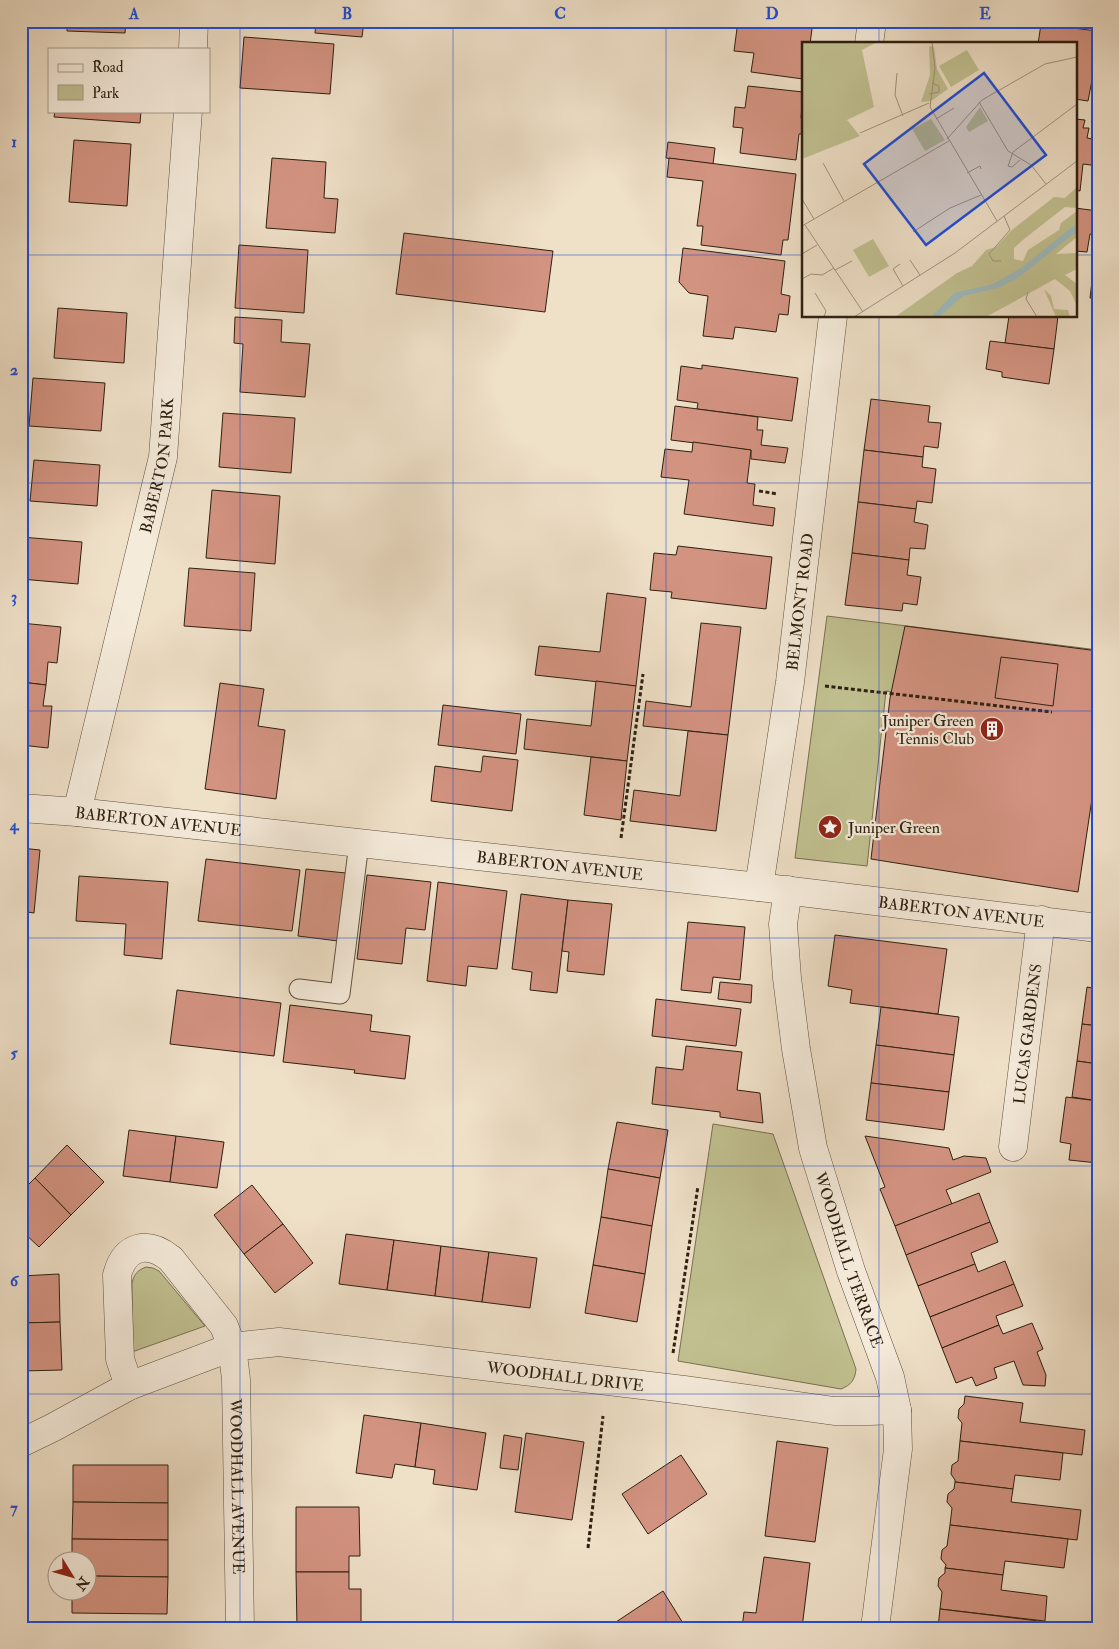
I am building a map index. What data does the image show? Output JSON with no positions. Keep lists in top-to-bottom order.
{
  "streets": {
    "street": [
      "BABERTON PARK",
      "BELMONT ROAD",
      "BABERTON AVENUE",
      "LUCAS GARDENS",
      "WOODHALL TERRACE",
      "WOODHALL DRIVE",
      "WOODHALL AVENUE"
    ]
  },
  "crossings": [
    ["BABERTON PARK", "BABERTON AVENUE"],
    ["BELMONT ROAD", "BABERTON AVENUE"],
    ["BABERTON AVENUE", "LUCAS GARDENS"],
    ["BABERTON AVENUE", "WOODHALL TERRACE"],
    ["WOODHALL TERRACE", "WOODHALL DRIVE"],
    ["WOODHALL DRIVE", "WOODHALL AVENUE"]
  ],
  "places": {
    "building": ["Juniper Green Tennis Club"],
    "place": ["Juniper Green"]
  },
  "legend": ["Road", "Park"],
  "north": "bottom right",
  "grid": {
    "columns": [
      "A",
      "B",
      "C",
      "D",
      "E"
    ],
    "rows": [
      "1",
      "2",
      "3",
      "4",
      "5",
      "6",
      "7"
    ]
  }
}
